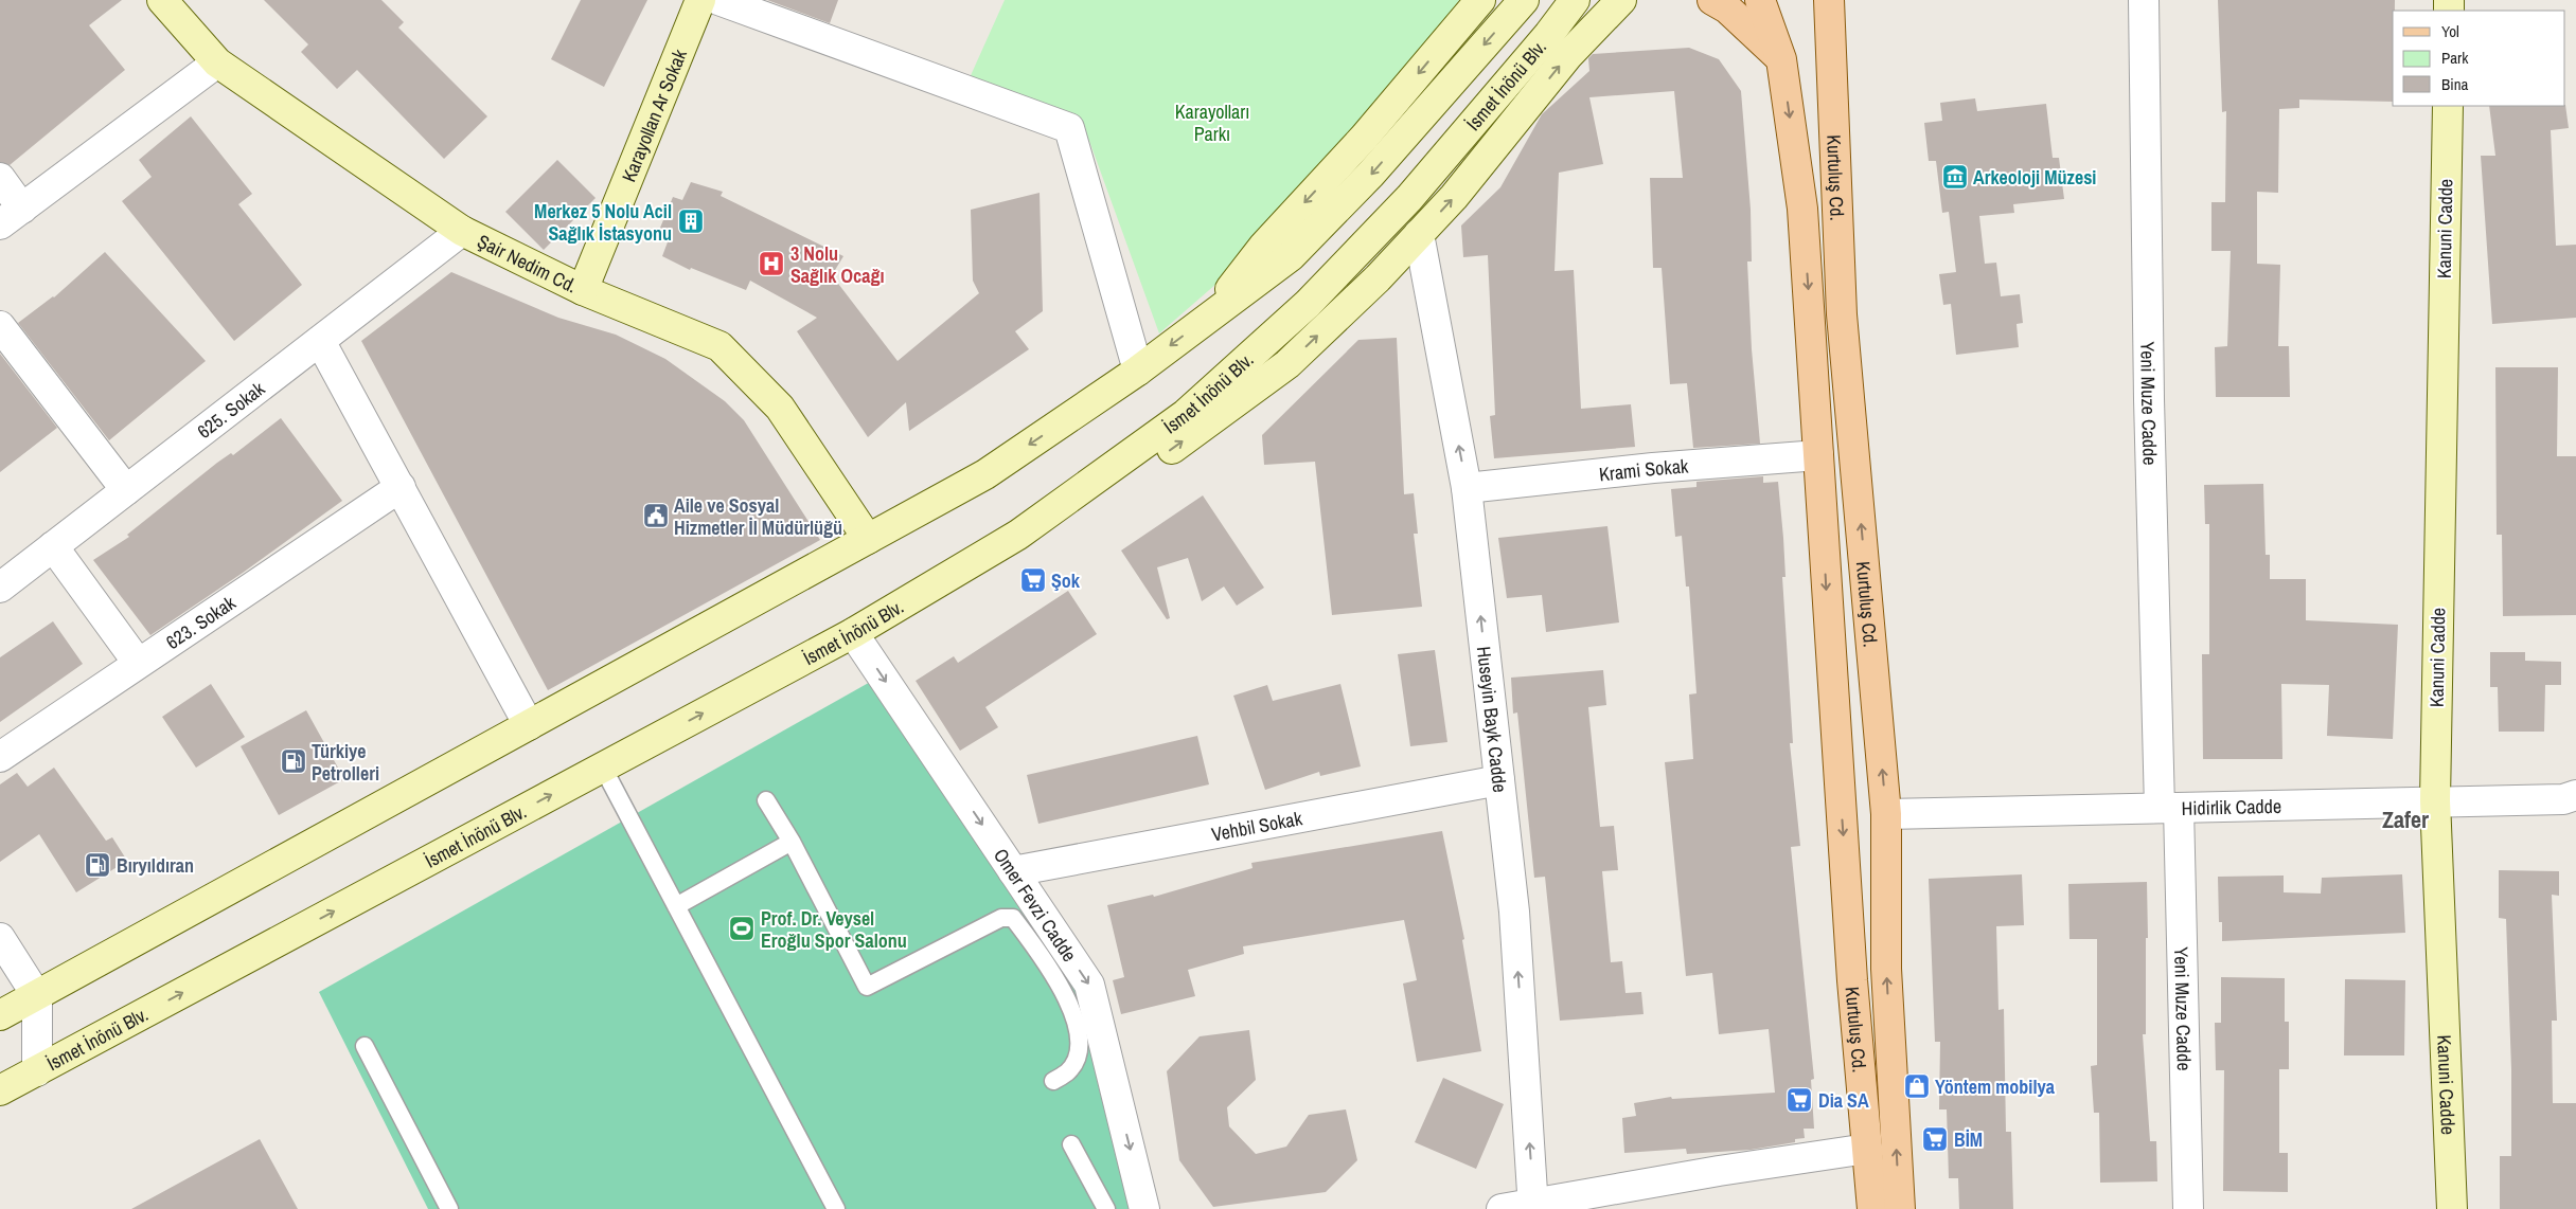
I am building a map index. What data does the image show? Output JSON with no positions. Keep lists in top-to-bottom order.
{
  "streets": {
    "main road": [
      "İsmet İnönü Blv.",
      "Karayollan Ar Sokak",
      "Kurtuluş Cd.",
      "Kanuni Cadde",
      "Şair Nedim Cd."
    ],
    "street": [
      "Yeni Muze Cadde",
      "625. Sokak",
      "Krami Sokak",
      "623. Sokak",
      "Huseyin Bayk Cadde",
      "Hidirlik Cadde",
      "Vehbil Sokak",
      "Omer Fevzi Cadde"
    ]
  },
  "crossings": [
    ["İsmet İnönü Blv.", "Omer Fevzi Cadde"],
    ["Karayollan Ar Sokak", "Şair Nedim Cd."],
    ["Kurtuluş Cd.", "Krami Sokak"],
    ["Kurtuluş Cd.", "Hidirlik Cadde"],
    ["Kanuni Cadde", "Hidirlik Cadde"],
    ["Şair Nedim Cd.", "625. Sokak"],
    ["Yeni Muze Cadde", "Hidirlik Cadde"],
    ["Krami Sokak", "Huseyin Bayk Cadde"],
    ["Huseyin Bayk Cadde", "Vehbil Sokak"],
    ["Vehbil Sokak", "Omer Fevzi Cadde"]
  ],
  "one_way": ["Huseyin Bayk Cadde", "Omer Fevzi Cadde"],
  "districts": ["Zafer"],
  "parks": ["Karayolları Parkı"],
  "places": {
    "museum": ["Arkeoloji Müzesi"],
    "building": ["Merkez 5 Nolu Acil Sağlık İstasyonu"],
    "hospital": ["3 Nolu Sağlık Ocağı"],
    "public building": ["Aile ve Sosyal Hizmetler İl Müdürlüğü"],
    "supermarket": ["Şok", "Dia SA", "BİM"],
    "fuel station": ["Türkiye Petrolleri", "Bıryıldıran"],
    "sports": ["Prof. Dr. Veysel Eroğlu Spor Salonu"],
    "shop": ["Yöntem mobilya"]
  },
  "legend": ["Yol", "Park", "Bina"]
}
